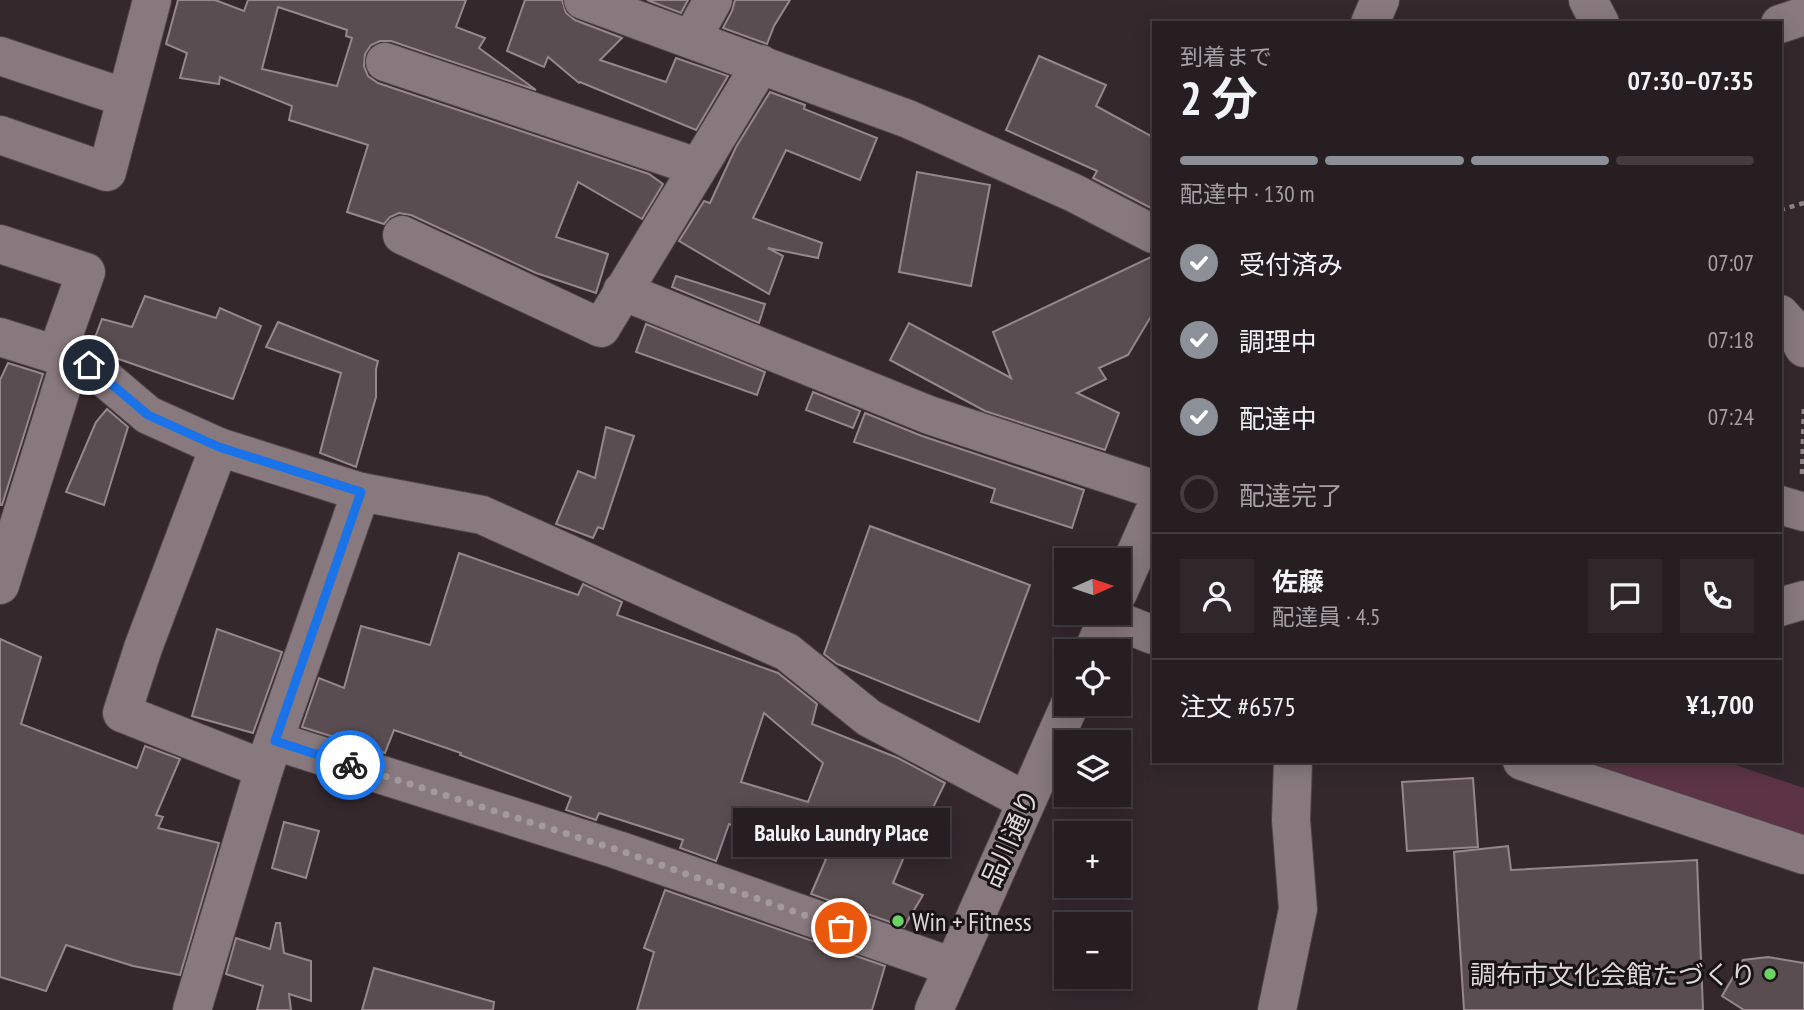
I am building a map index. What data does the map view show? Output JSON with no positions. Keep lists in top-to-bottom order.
{
  "streets": {
    "street": ["品川通り"]
  },
  "places": ["Win + Fitness", "Baluko Laundry Place", "調布市文化会館たづくり"],
  "north": "right",
  "page": {
    "heading": ["2 分", "到着まで", "07:30–07:35"],
    "panel": [
      "佐藤",
      "配達員 · 4.5",
      "注文 #6575",
      "¥1,700"
    ],
    "bar": "配達中 · 130 m",
    "list": [
      ["受付済み", "07:07"],
      ["調理中", "07:18"],
      ["配達中", "07:24"],
      "配達完了"
    ],
    "map_buttons": ["+", "−"],
    "bubble": "Baluko Laundry Place"
  }
}
